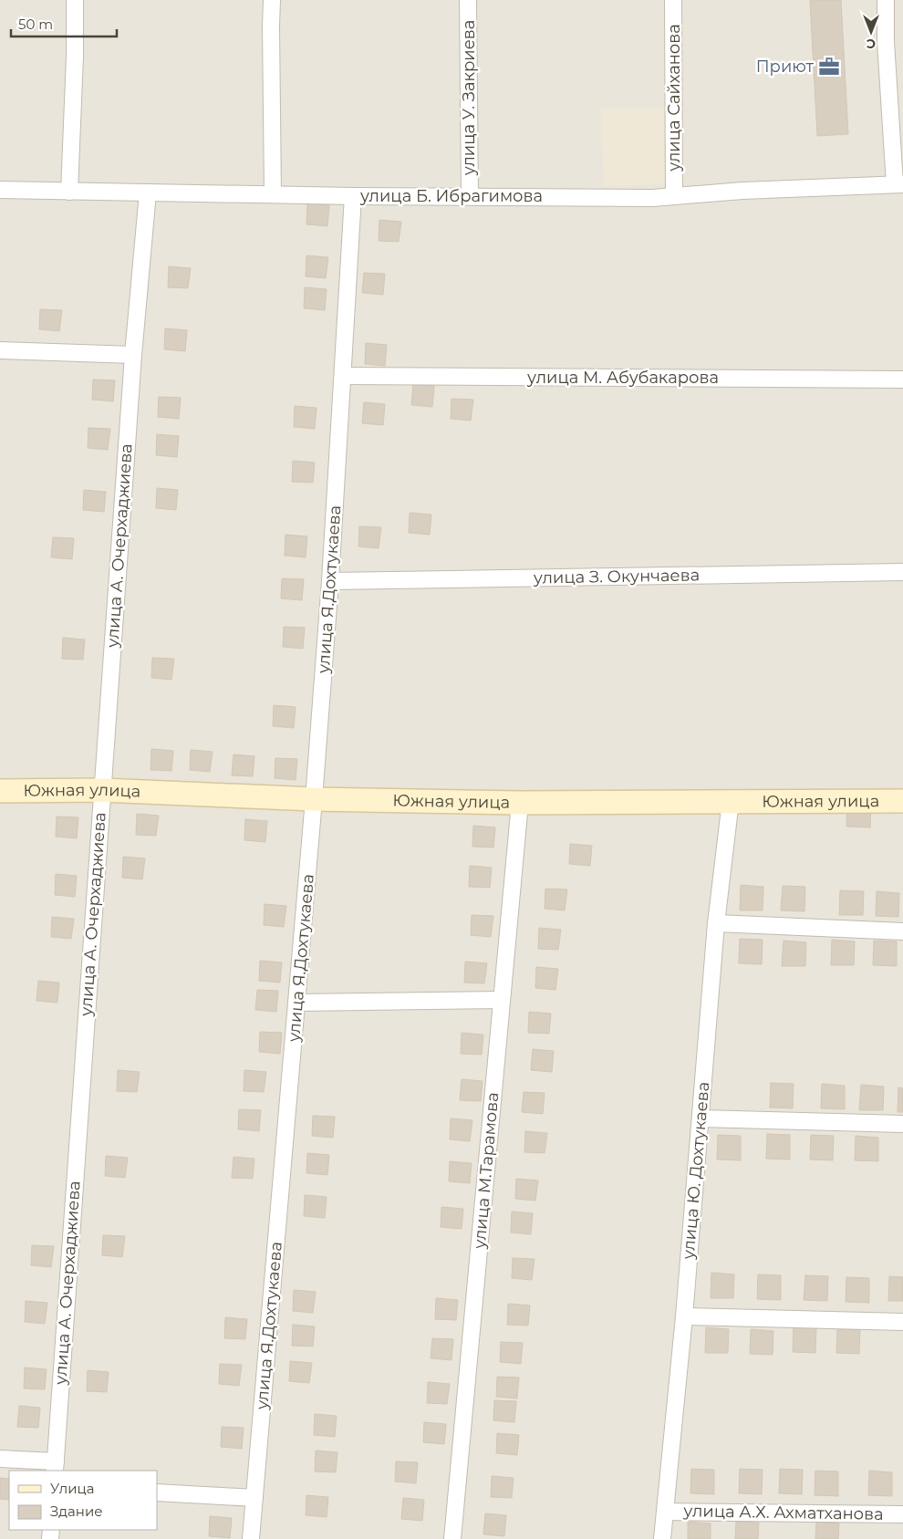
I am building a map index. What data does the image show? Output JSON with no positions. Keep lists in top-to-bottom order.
{
  "streets": {
    "main road": ["Южная улица"],
    "street": [
      "улица У. Закриева",
      "улица Сайханова",
      "улица Б. Ибрагимова",
      "улица М. Абубакарова",
      "улица А. Очерхаджиева",
      "улица З. Окунчаева",
      "улица Я.Дохтукаева",
      "улица М.Тарамова",
      "улица Ю. Дохтукаева",
      "улица А.Х. Ахматханова"
    ]
  },
  "crossings": [
    ["улица У. Закриева", "улица Б. Ибрагимова"],
    ["улица Сайханова", "улица Б. Ибрагимова"],
    ["улица Б. Ибрагимова", "улица А. Очерхаджиева"],
    ["улица Б. Ибрагимова", "улица Я.Дохтукаева"],
    ["улица М. Абубакарова", "улица Я.Дохтукаева"],
    ["улица А. Очерхаджиева", "Южная улица"],
    ["улица З. Окунчаева", "улица Я.Дохтукаева"],
    ["улица Я.Дохтукаева", "Южная улица"],
    ["Южная улица", "улица М.Тарамова"],
    ["Южная улица", "улица Ю. Дохтукаева"],
    ["улица Ю. Дохтукаева", "улица А.Х. Ахматханова"]
  ],
  "places": {
    "office": ["Приют"]
  },
  "legend": ["Улица", "Здание"],
  "scale_bar": "50 m",
  "north": "bottom"
}
